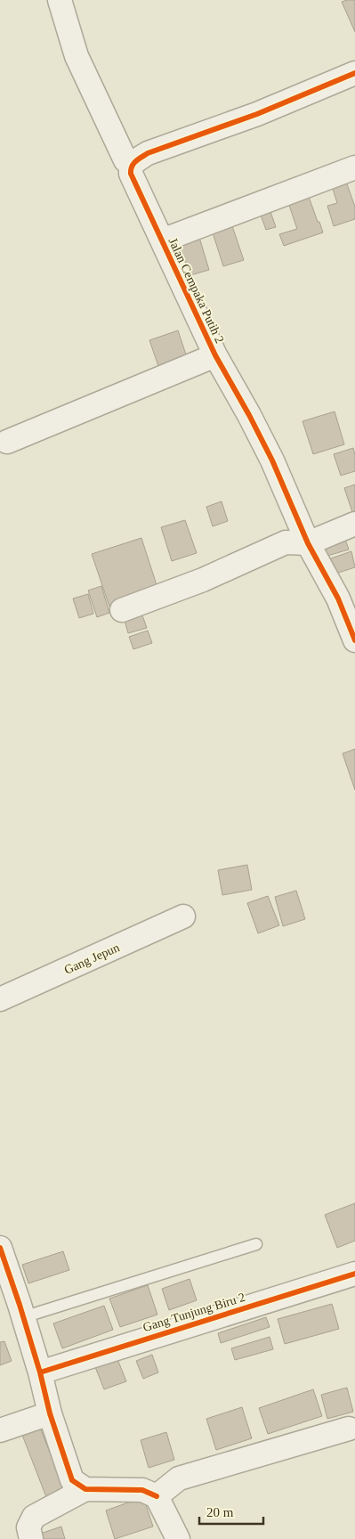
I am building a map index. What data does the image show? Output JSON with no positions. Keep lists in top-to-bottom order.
{
  "streets": {
    "street": ["Jalan Cempaka Putih 2", "Gang Jepun", "Gang Tunjung Biru 2"]
  },
  "scale_bar": "20 m"
}
